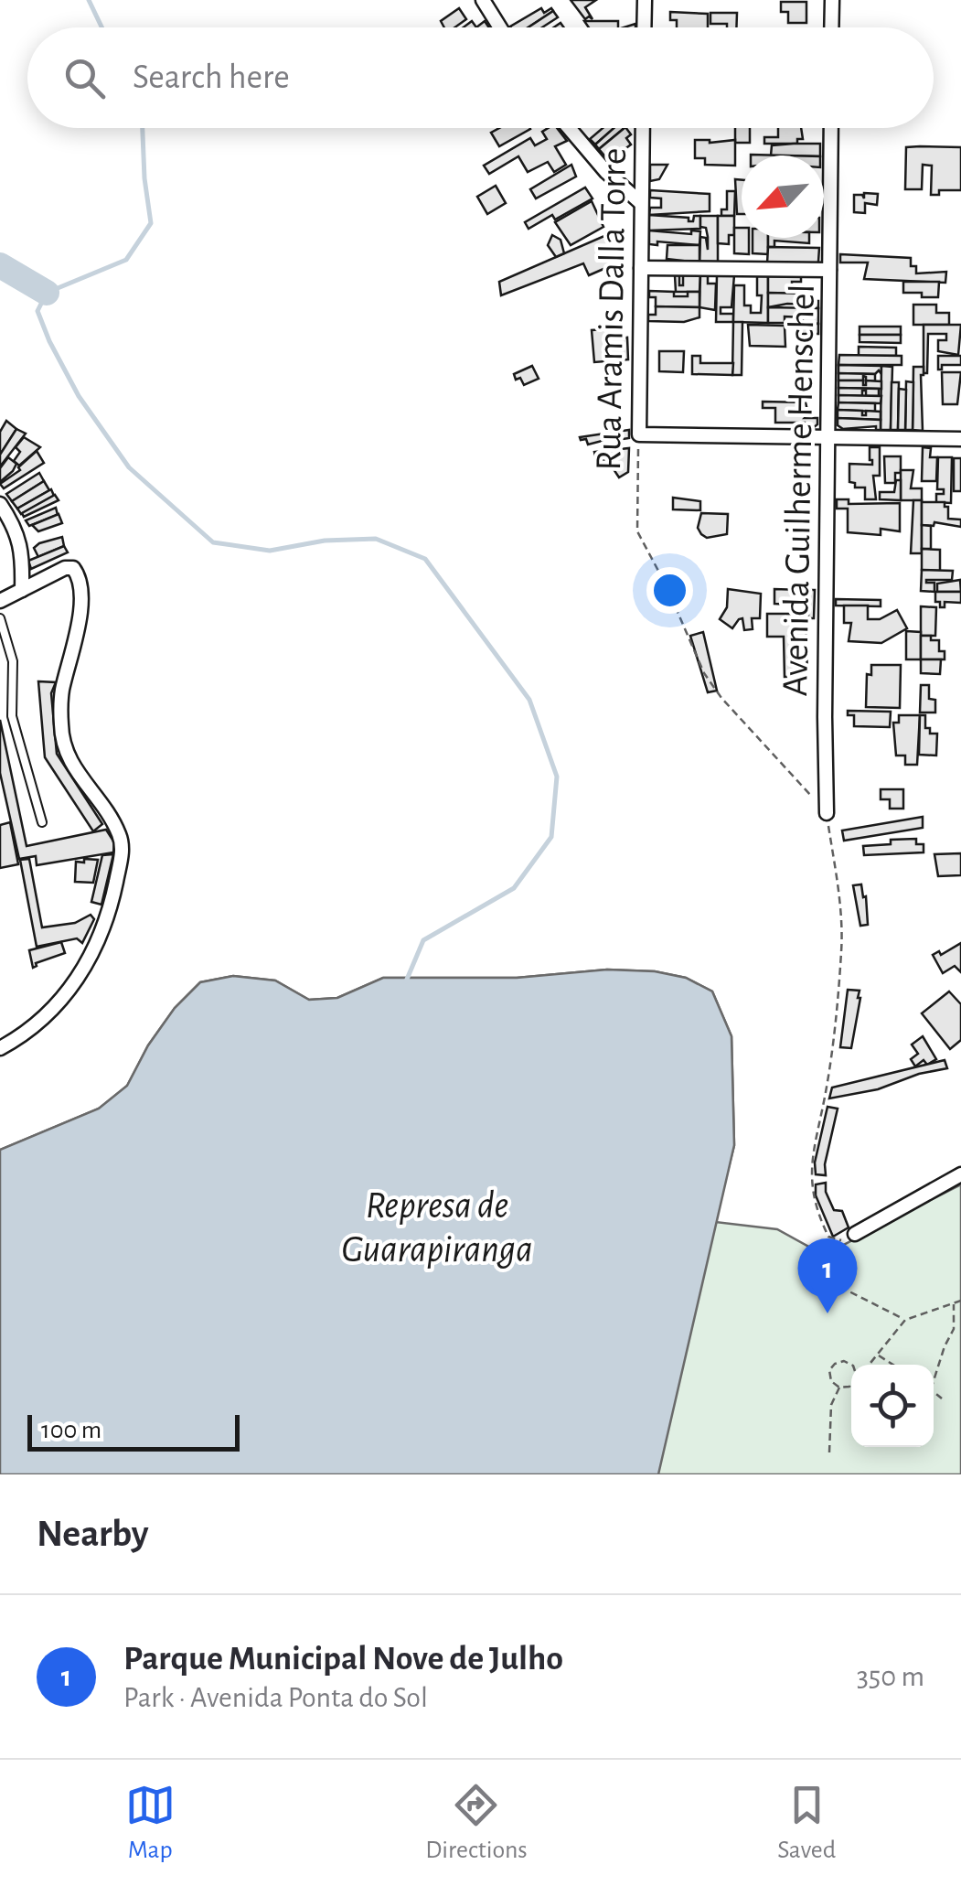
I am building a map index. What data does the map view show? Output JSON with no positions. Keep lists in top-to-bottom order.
{
  "streets": {
    "street": ["Rua Aramis Dalla Torre", "Avenida Guilherme Henschel"]
  },
  "crossings": [
    ["Rua Aramis Dalla Torre", "Avenida Guilherme Henschel"]
  ],
  "water": ["Represa de Guarapiranga"],
  "scale_bar": "100 m",
  "north": "bottom left",
  "page": {
    "search": "Search here",
    "pins": "1",
    "scale": "100 m",
    "heading": "Nearby",
    "list": [
      {
        "mark": "1",
        "name": "Parque Municipal Nove de Julho",
        "note": "Park · Avenida Ponta do Sol",
        "value": "350 m"
      }
    ],
    "nav": ["Map", "Directions", "Saved"]
  }
}
